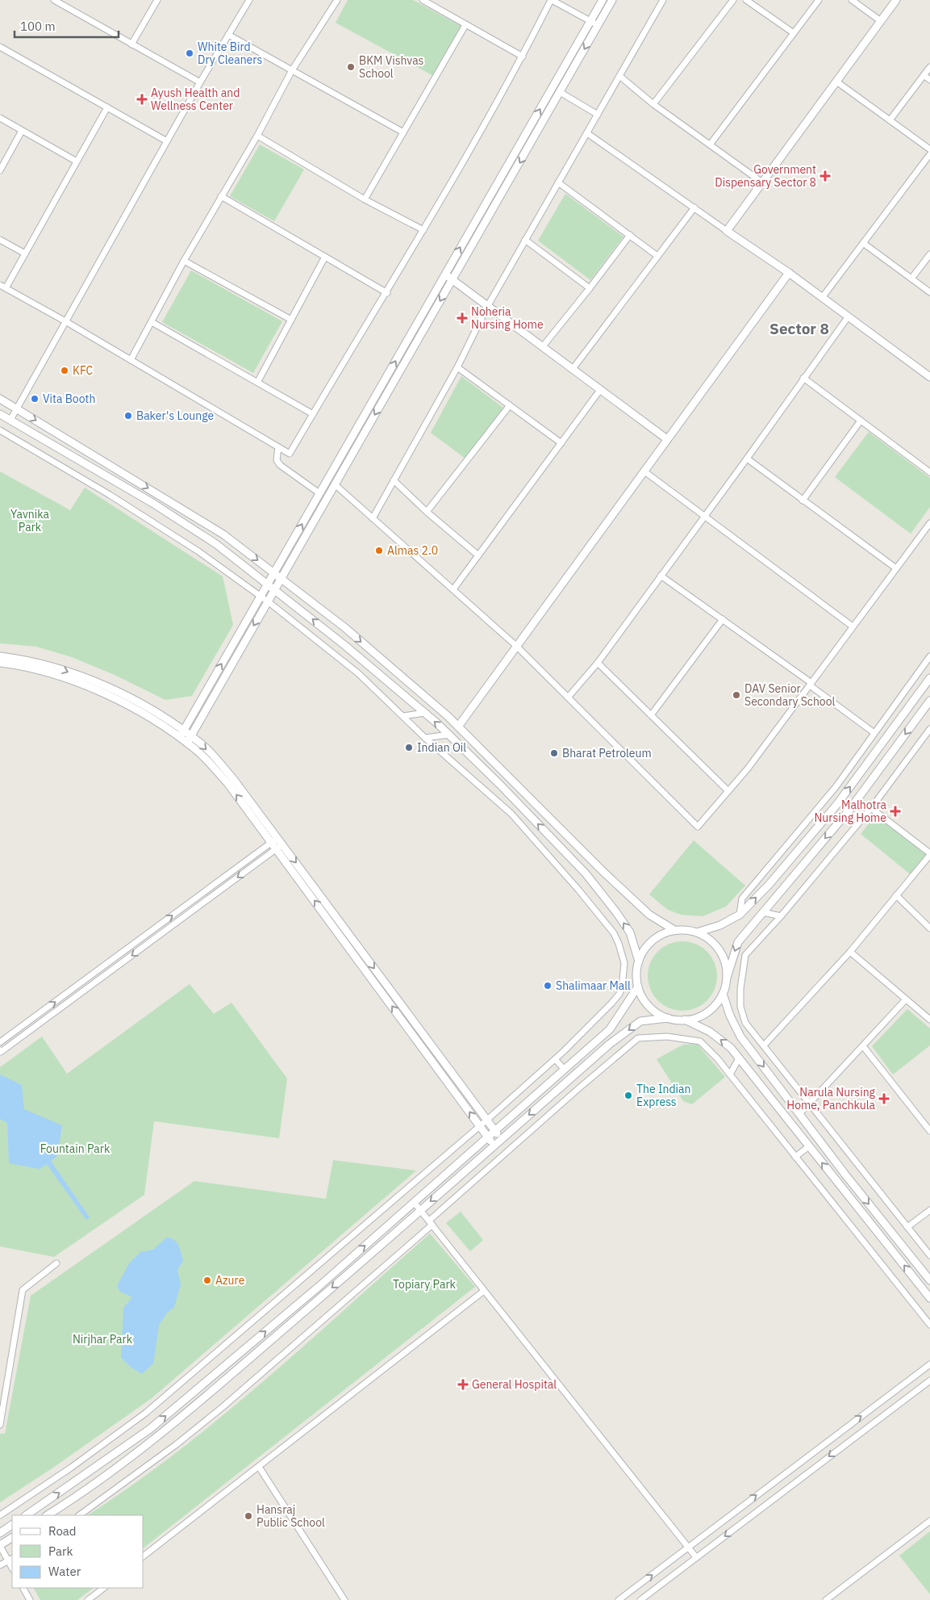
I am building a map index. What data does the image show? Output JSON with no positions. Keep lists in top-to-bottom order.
{
  "districts": ["Sector 8"],
  "parks": [
    "Yavnika Park",
    "Fountain Park",
    "Topiary Park",
    "Nirjhar Park"
  ],
  "places": {
    "other": [
      "White Bird Dry Cleaners",
      "BKM Vishvas School",
      "KFC",
      "Vita Booth",
      "Baker's Lounge",
      "Almas 2.0",
      "DAV Senior Secondary School",
      "Indian Oil",
      "Bharat Petroleum",
      "Shalimaar Mall",
      "The Indian Express",
      "Azure",
      "Hansraj Public School"
    ],
    "health": [
      "Ayush Health and Wellness Center",
      "Government Dispensary Sector 8",
      "Noheria Nursing Home",
      "Malhotra Nursing Home",
      "Narula Nursing Home, Panchkula",
      "General Hospital"
    ]
  },
  "legend": ["Road", "Park", "Water"],
  "scale_bar": "100 m"
}
